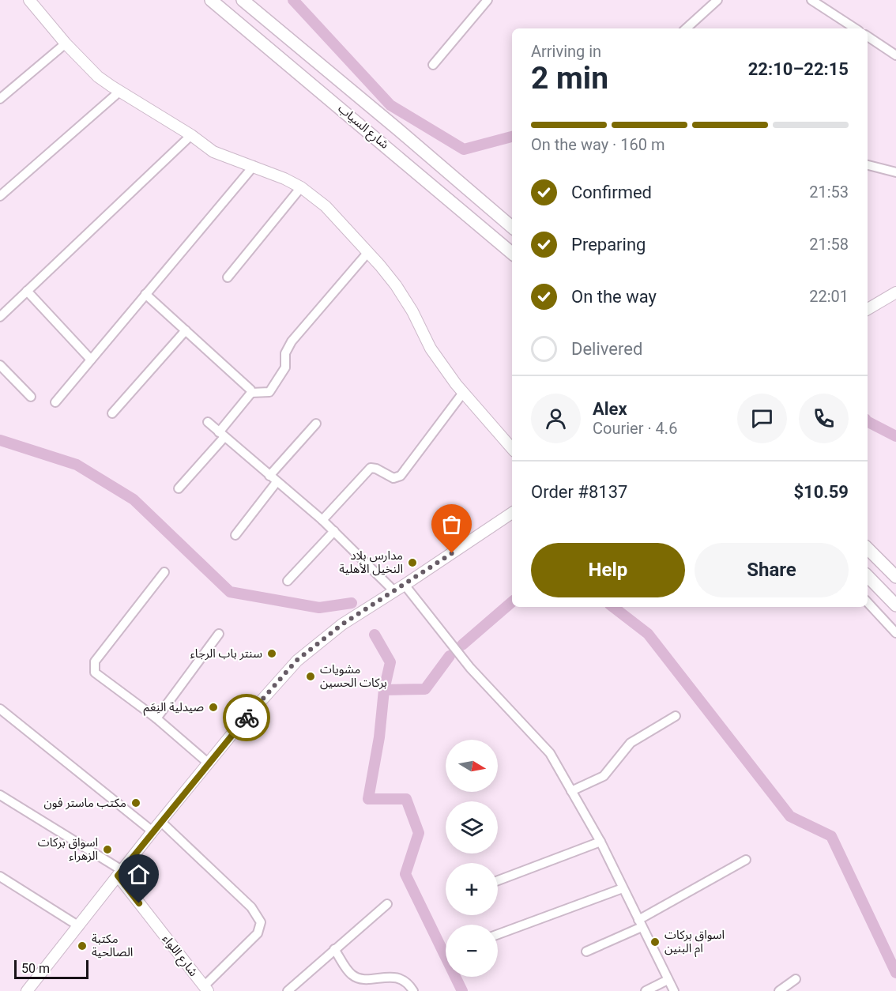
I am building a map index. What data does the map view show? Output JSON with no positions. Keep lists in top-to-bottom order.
{
  "streets": {
    "main road": ["شارع السياب"],
    "street": ["شارع اللواء"]
  },
  "places": [
    "مدارس بلاد النخيل الأهلية",
    "سنتر باب الرجاء",
    "مشويات بركات الحسين",
    "صيدلية النِعَم",
    "مكتب ماستر فون",
    "اسواق بركات الزهراء",
    "اسواق بركات ام البنين",
    "مكتبة الصالحية"
  ],
  "scale_bar": "50 m",
  "north": "right",
  "page": {
    "heading": ["2 min", "Arriving in", "22:10–22:15"],
    "panel": [
      "Alex",
      "Courier · 4.6",
      "Order #8137",
      "$10.59"
    ],
    "bar": "On the way · 160 m",
    "list": [
      ["Confirmed", "21:53"],
      ["Preparing", "21:58"],
      ["On the way", "22:01"],
      "Delivered"
    ],
    "buttons": ["Help", "Share"],
    "map_buttons": ["+", "−"],
    "scale": "50 m"
  }
}
